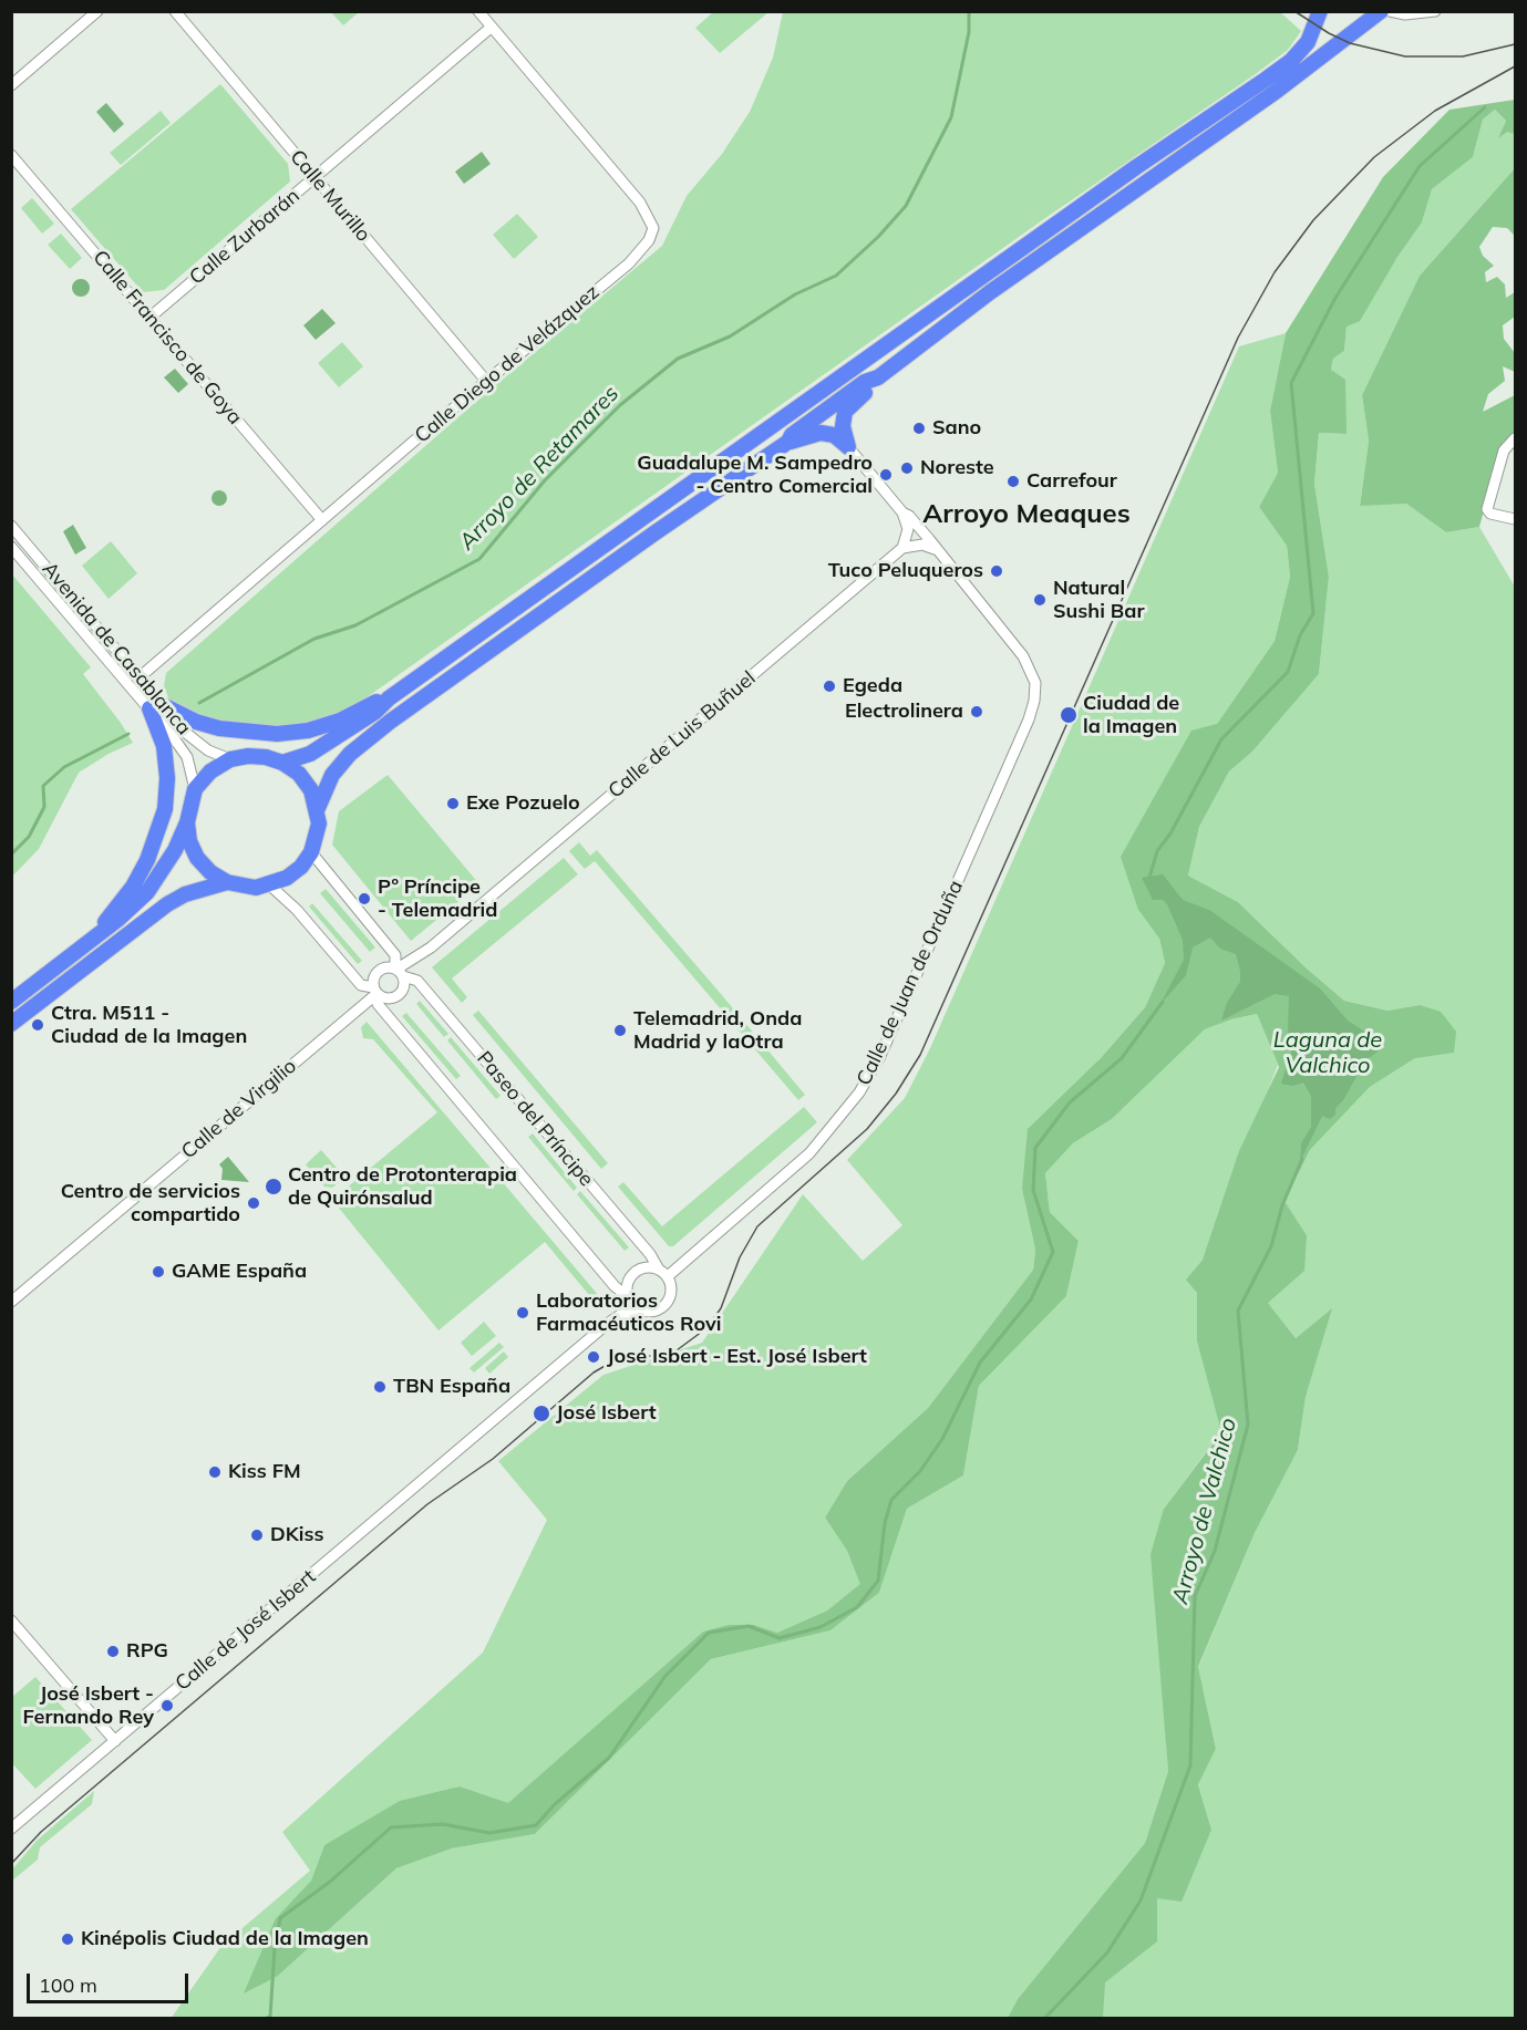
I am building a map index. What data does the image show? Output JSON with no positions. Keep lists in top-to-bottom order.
{
  "streets": {
    "street": [
      "Calle Murillo",
      "Calle Zurbarán",
      "Calle Francisco de Goya",
      "Calle Diego de Velázquez",
      "Avenida de Casablanca",
      "Calle de Luis Buñuel",
      "Calle de Juan de Orduña",
      "Calle de Virgilio",
      "Paseo del Príncipe",
      "Calle de José Isbert"
    ]
  },
  "crossings": [
    ["Calle Murillo", "Calle Zurbarán"],
    ["Calle Murillo", "Calle Diego de Velázquez"],
    ["Calle Zurbarán", "Calle Francisco de Goya"],
    ["Calle Zurbarán", "Calle Diego de Velázquez"],
    ["Calle Francisco de Goya", "Calle Diego de Velázquez"],
    ["Calle Diego de Velázquez", "Avenida de Casablanca"],
    ["Calle de Luis Buñuel", "Calle de Virgilio"],
    ["Calle de Luis Buñuel", "Paseo del Príncipe"],
    ["Calle de Juan de Orduña", "Paseo del Príncipe"],
    ["Calle de Juan de Orduña", "Calle de José Isbert"],
    ["Calle de Virgilio", "Paseo del Príncipe"],
    ["Paseo del Príncipe", "Calle de José Isbert"]
  ],
  "districts": ["Arroyo Meaques"],
  "water": ["Arroyo de Retamares", "Laguna de Valchico", "Arroyo de Valchico"],
  "places": [
    "Sano",
    "Noreste",
    "Guadalupe M. Sampedro - Centro Comercial",
    "Carrefour",
    "Tuco Peluqueros",
    "Natural Sushi Bar",
    "Egeda",
    "Electrolinera",
    "Ciudad de la Imagen",
    "Exe Pozuelo",
    "Pº Príncipe - Telemadrid",
    "Ctra. M511 - Ciudad de la Imagen",
    "Telemadrid, Onda Madrid y laOtra",
    "Centro de Protonterapia de Quirónsalud",
    "Centro de servicios compartido",
    "GAME España",
    "Laboratorios Farmacéuticos Rovi",
    "José Isbert - Est. José Isbert",
    "TBN España",
    "José Isbert",
    "Kiss FM",
    "DKiss",
    "RPG",
    "José Isbert - Fernando Rey",
    "Kinépolis Ciudad de la Imagen"
  ],
  "scale_bar": "100 m"
}
